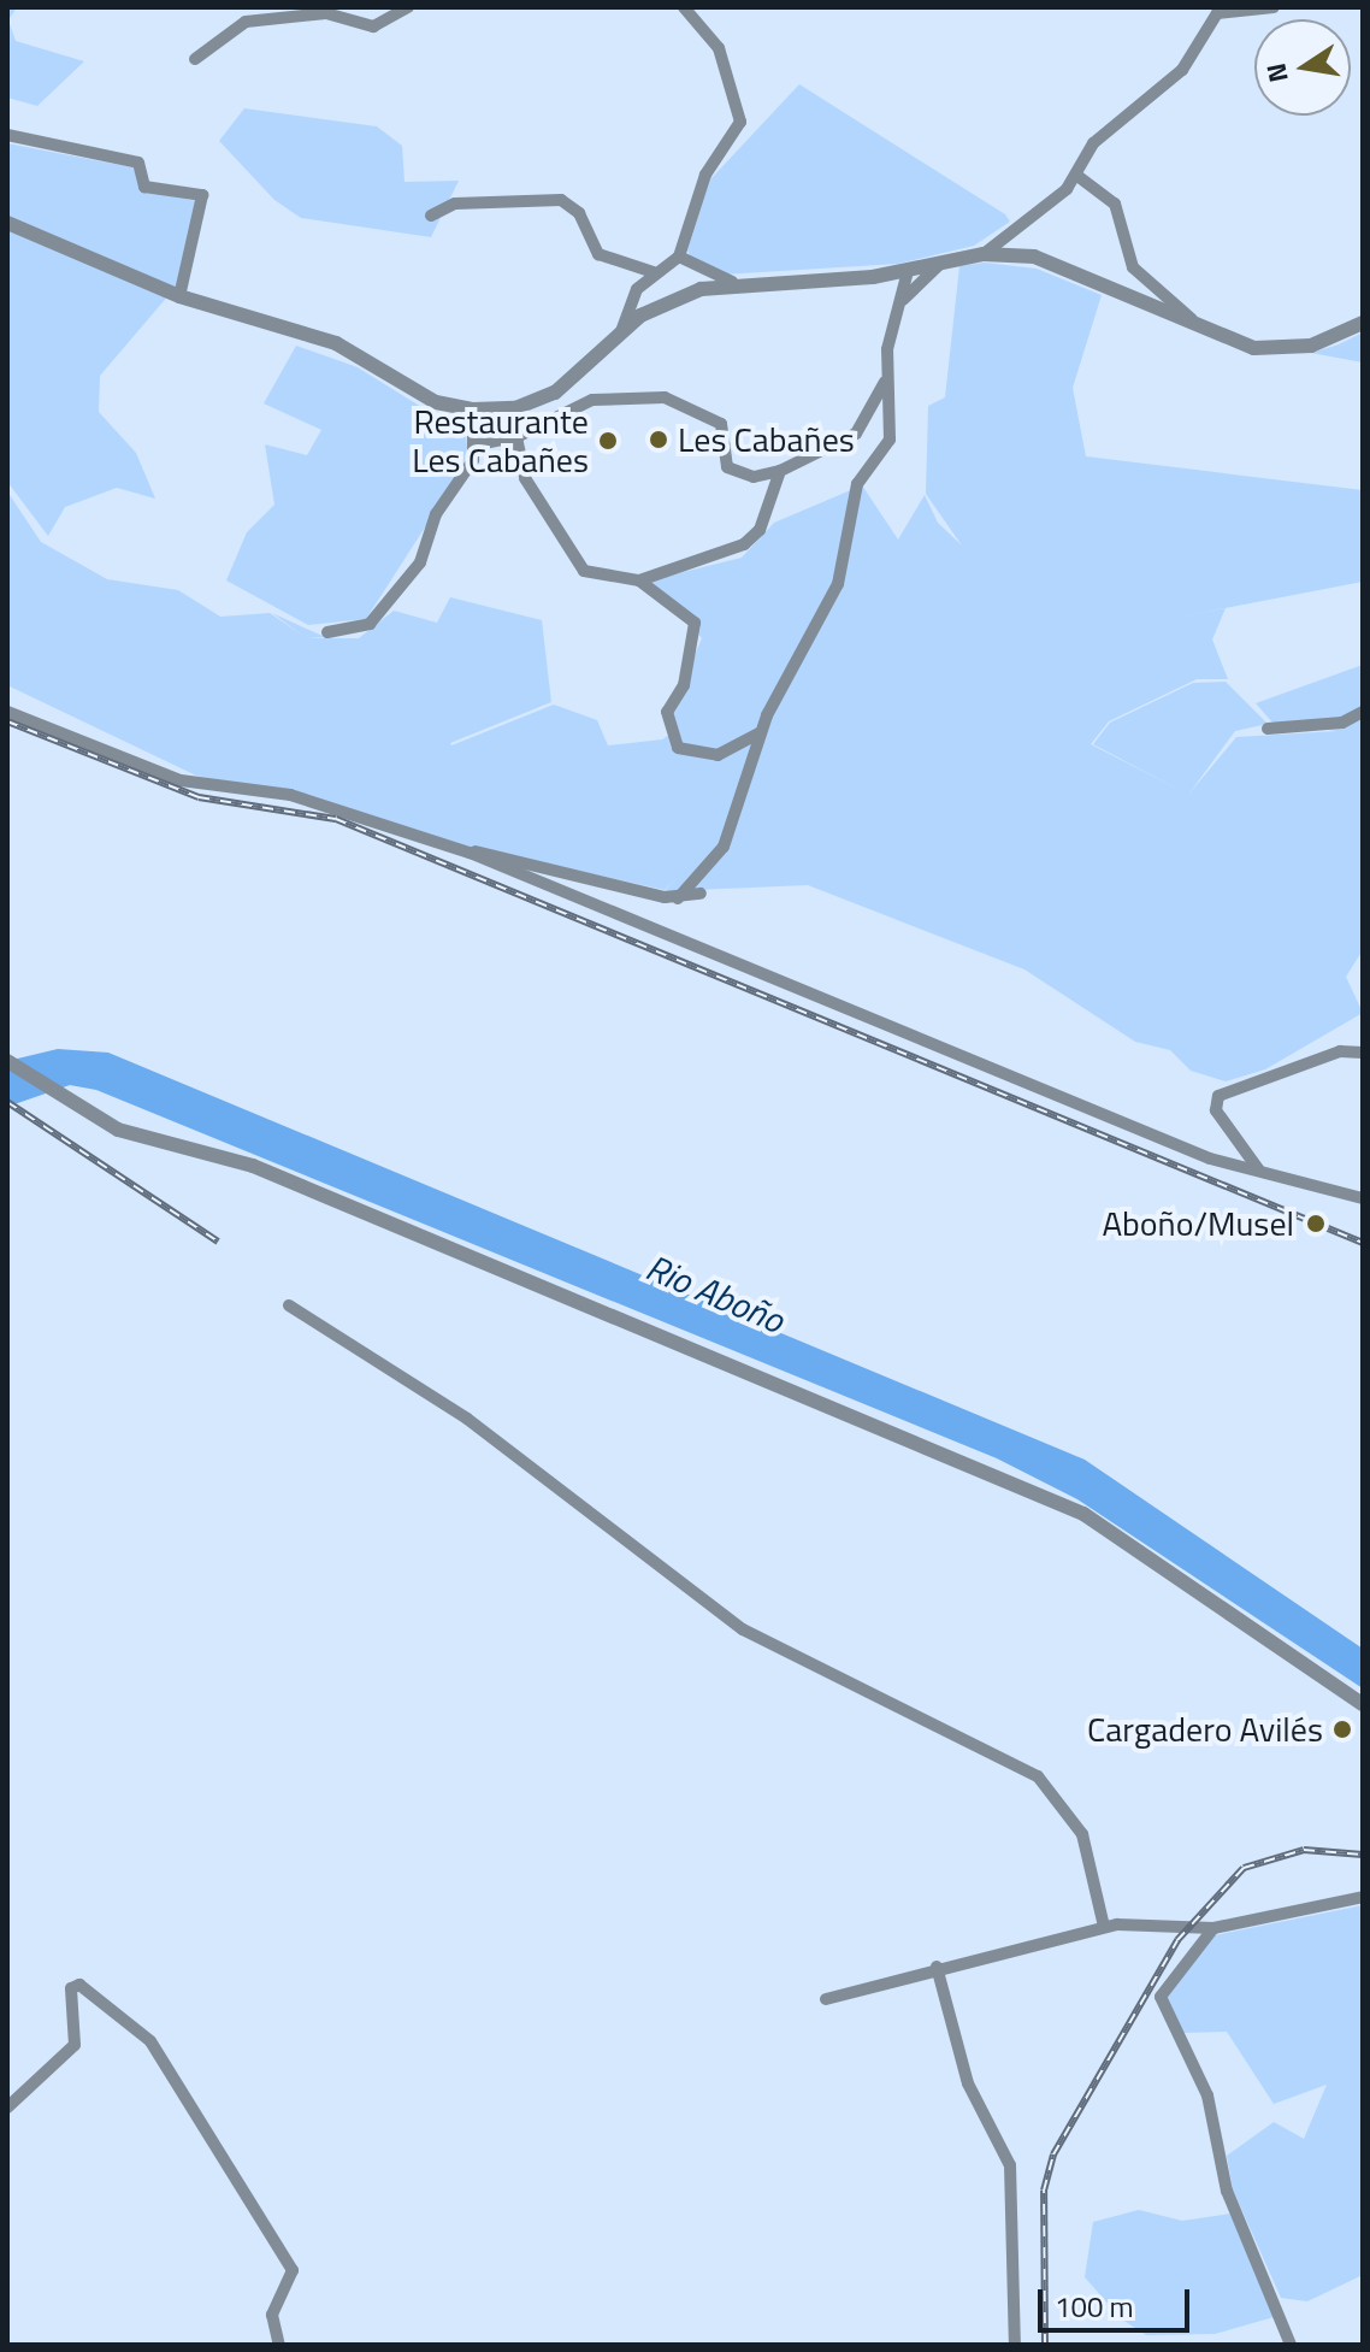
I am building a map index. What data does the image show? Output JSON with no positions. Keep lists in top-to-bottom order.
{
  "water": ["Rio Aboño"],
  "places": [
    "Les Cabañes",
    "Restaurante Les Cabañes",
    "Aboño/Musel",
    "Cargadero Avilés"
  ],
  "scale_bar": "100 m",
  "north": "left"
}
